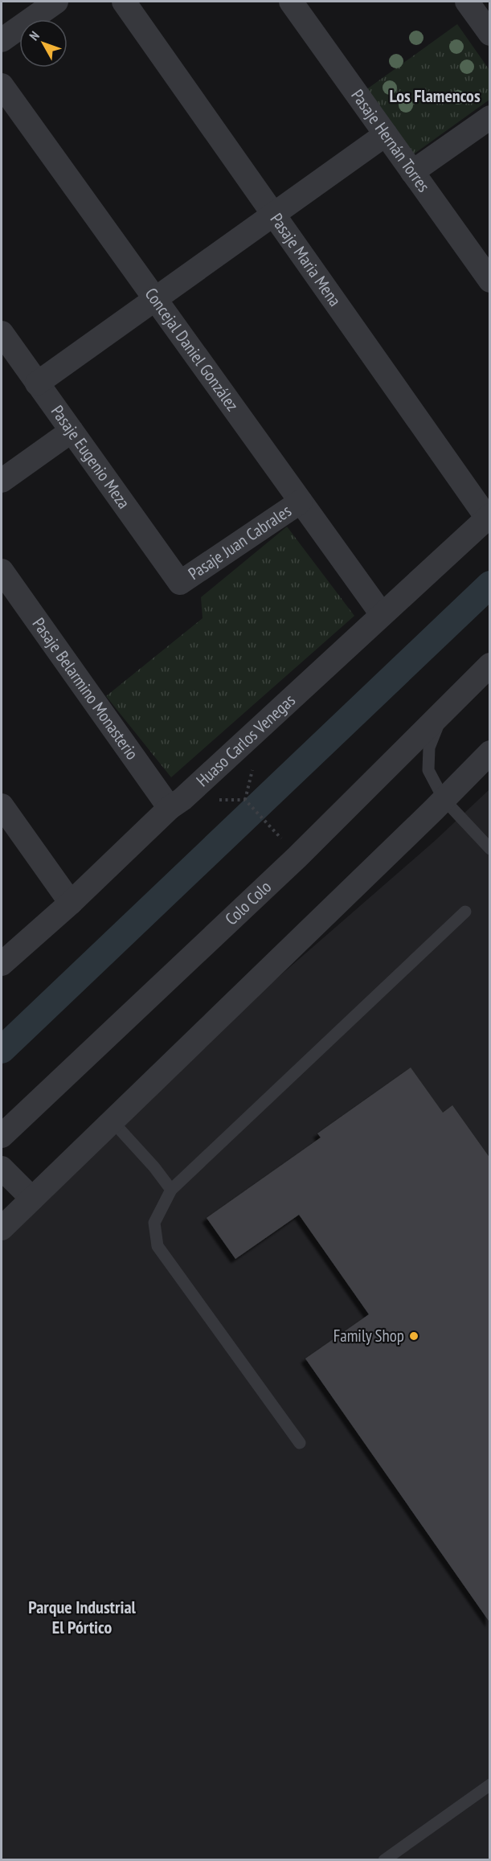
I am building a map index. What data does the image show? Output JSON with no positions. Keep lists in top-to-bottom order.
{
  "streets": {
    "street": [
      "Pasaje Hernán Torres",
      "Pasaje Maria Mena",
      "Concejal Daniel González",
      "Pasaje Eugenio Meza",
      "Pasaje Juan Cabrales",
      "Pasaje Belarmino Monasterio",
      "Huaso Carlos Venegas",
      "Colo Colo"
    ]
  },
  "crossings": [
    ["Pasaje Maria Mena", "Huaso Carlos Venegas"],
    ["Concejal Daniel González", "Pasaje Juan Cabrales"],
    ["Concejal Daniel González", "Huaso Carlos Venegas"],
    ["Pasaje Eugenio Meza", "Pasaje Juan Cabrales"],
    ["Pasaje Belarmino Monasterio", "Huaso Carlos Venegas"]
  ],
  "districts": ["Los Flamencos", "Parque Industrial El Pórtico"],
  "places": ["Family Shop"],
  "north": "top left"
}
